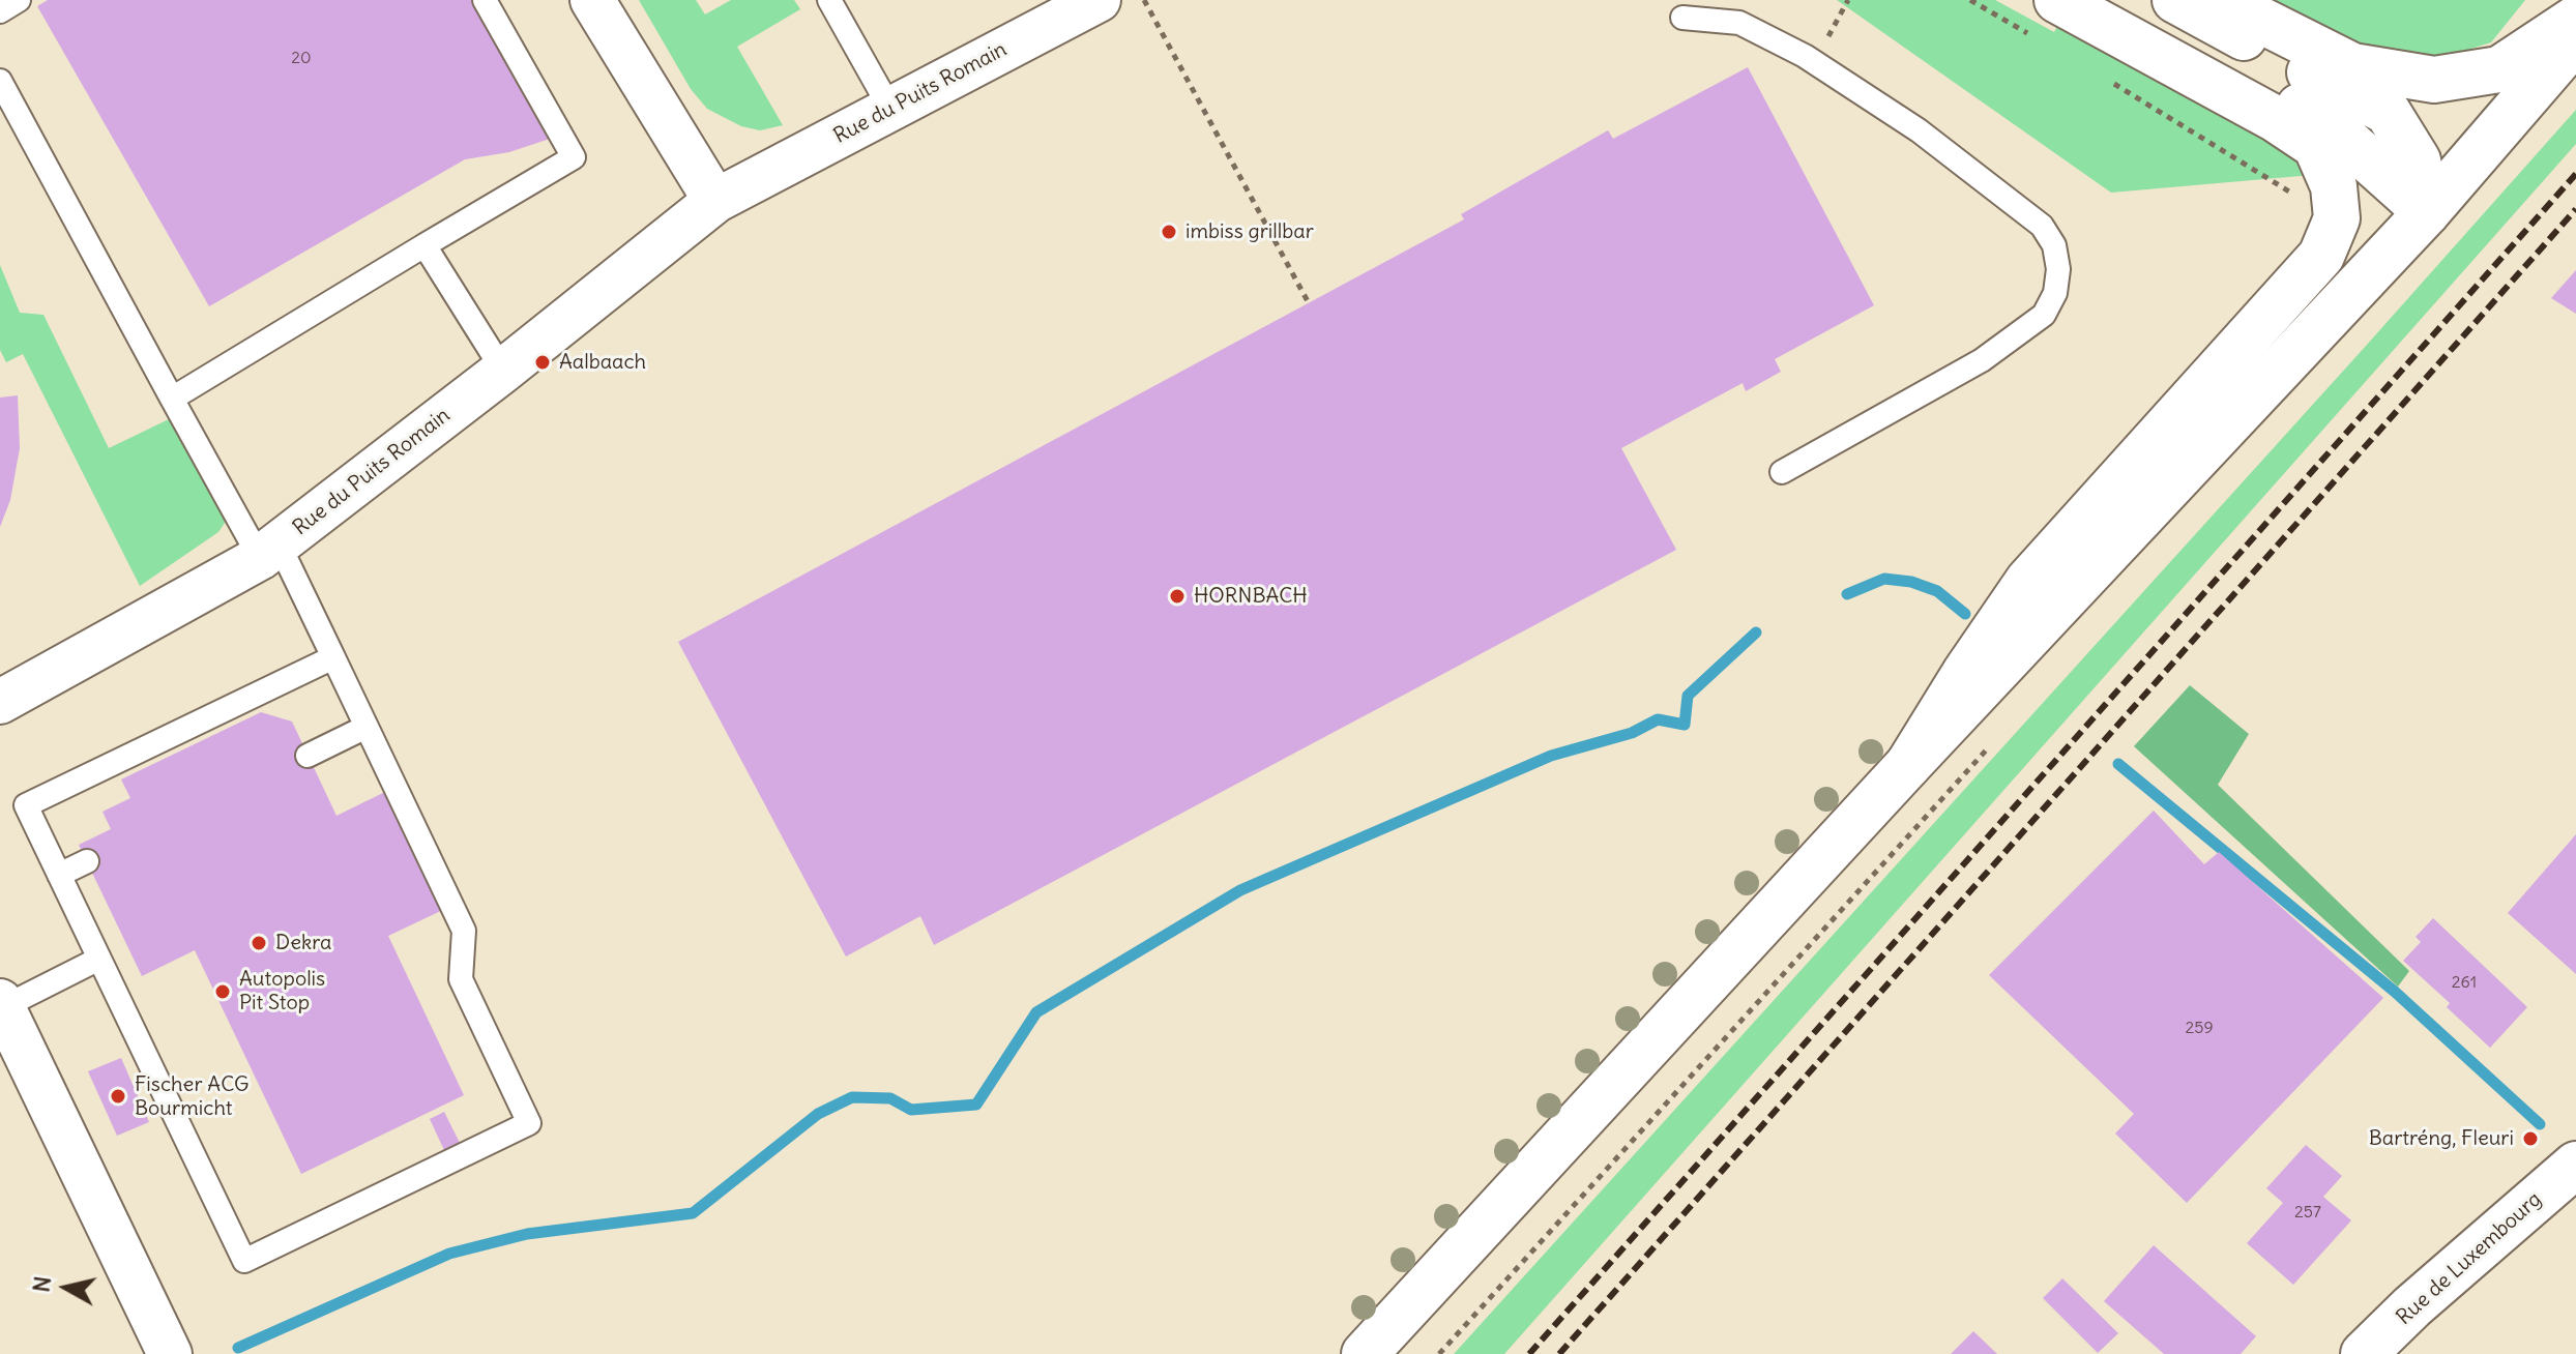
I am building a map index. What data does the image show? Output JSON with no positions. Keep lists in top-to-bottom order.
{
  "streets": {
    "main road": ["Rue de Luxembourg"],
    "street": ["Rue du Puits Romain"]
  },
  "places": [
    "imbiss grillbar",
    "Aalbaach",
    "HORNBACH",
    "Dekra",
    "Autopolis Pit Stop",
    "Fischer ACG Bourmicht",
    "Bartréng, Fleuri"
  ],
  "house_numbers": [
    "20",
    "261",
    "259",
    "257"
  ],
  "north": "left"
}
